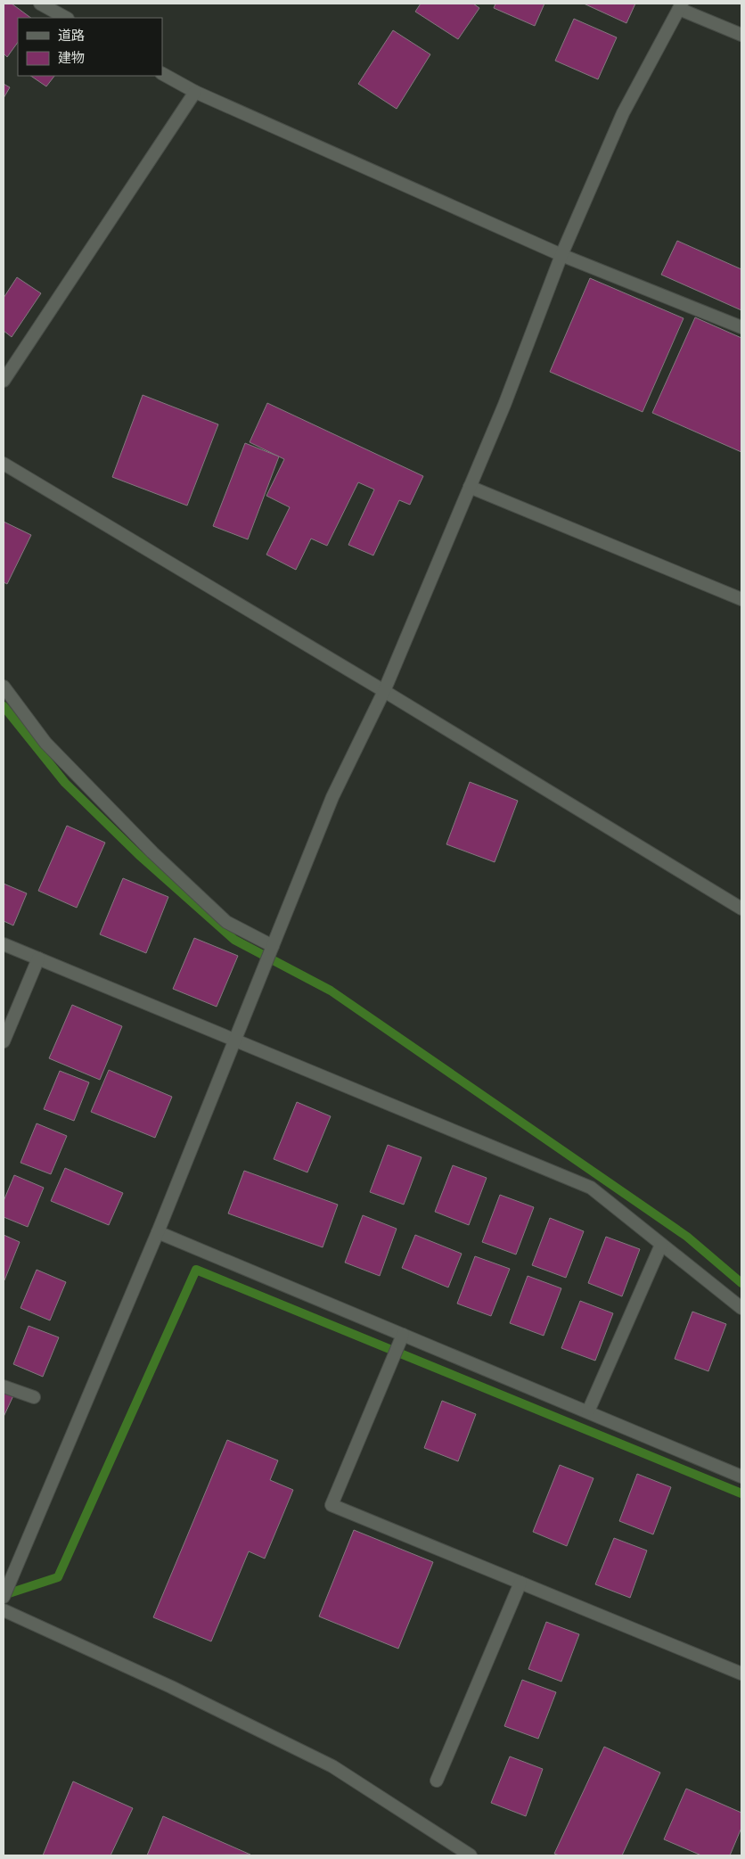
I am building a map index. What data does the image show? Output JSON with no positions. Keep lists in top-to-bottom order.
{
  "legend": ["道路", "建物"]
}
